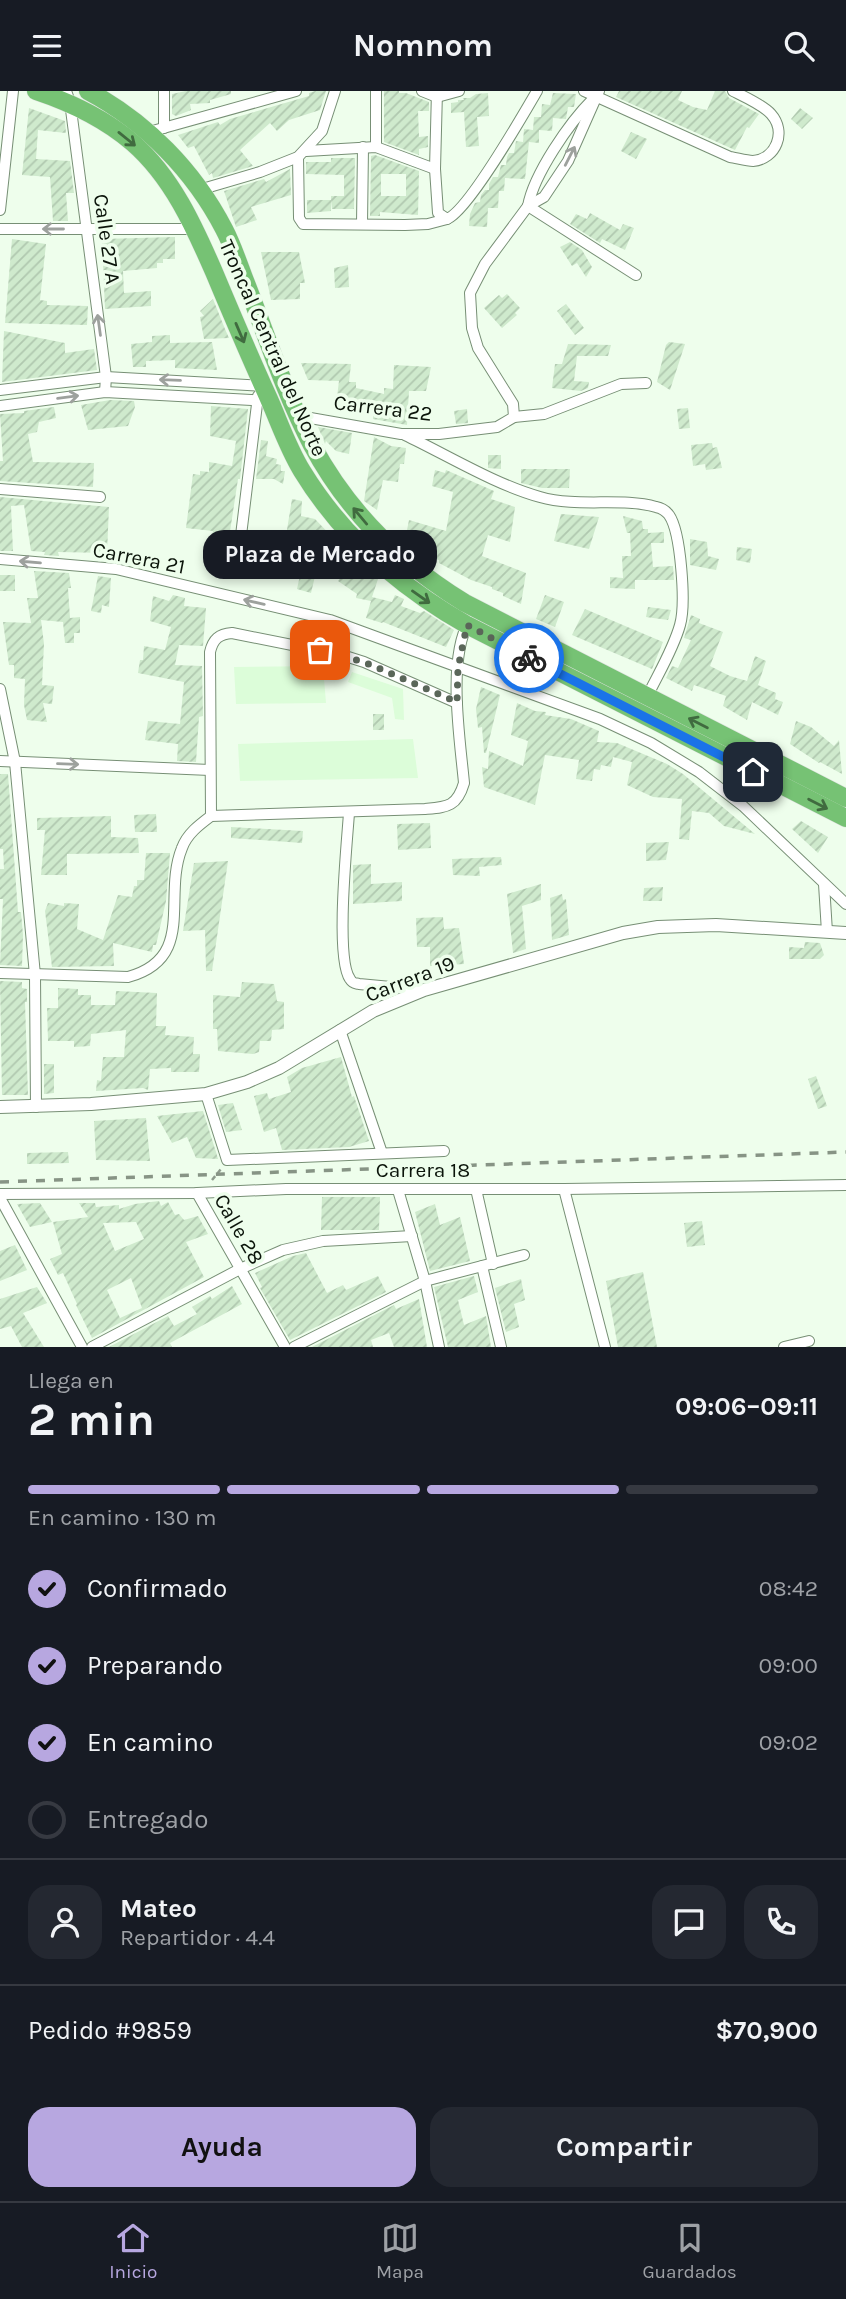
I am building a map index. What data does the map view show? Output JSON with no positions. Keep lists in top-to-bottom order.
{
  "streets": {
    "highway": ["Troncal Central del Norte"],
    "street": [
      "Calle 27 A",
      "Carrera 22",
      "Carrera 21",
      "Carrera 19",
      "Carrera 18",
      "Calle 28"
    ]
  },
  "crossings": [
    ["Calle 27 A", "Troncal Central del Norte"],
    ["Troncal Central del Norte", "Carrera 22"],
    ["Carrera 19", "Calle 28"],
    ["Carrera 18", "Calle 28"]
  ],
  "one_way": ["Calle 27 A", "Carrera 21"],
  "places": ["Plaza de Mercado"],
  "page": {
    "header": "Nomnom",
    "bubble": "Plaza de Mercado",
    "heading": ["2 min", "Llega en", "09:06–09:11"],
    "panel": [
      "Mateo",
      "Repartidor · 4.4",
      "Pedido #9859",
      "$70,900"
    ],
    "bar": "En camino · 130 m",
    "list": [
      ["Confirmado", "08:42"],
      ["Preparando", "09:00"],
      ["En camino", "09:02"],
      "Entregado"
    ],
    "buttons": ["Ayuda", "Compartir"],
    "tabs": ["Inicio", "Mapa", "Guardados"]
  }
}
